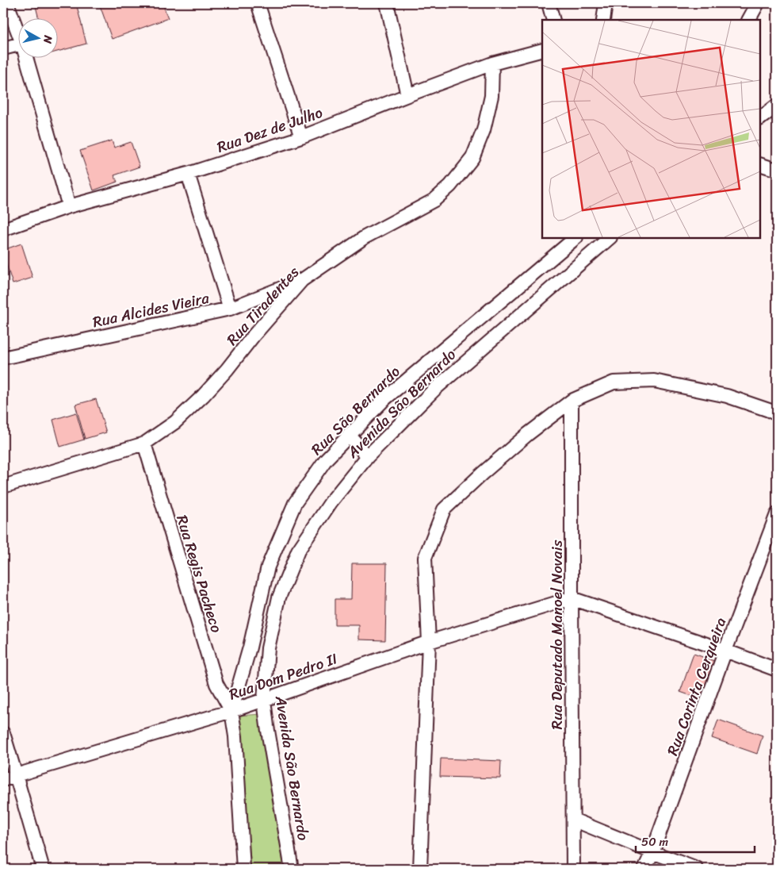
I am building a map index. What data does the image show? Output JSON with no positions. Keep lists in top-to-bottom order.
{
  "streets": {
    "street": [
      "Rua Dez de Julho",
      "Rua Tiradentes",
      "Rua Alcides Vieira",
      "Avenida São Bernardo",
      "Rua São Bernardo",
      "Rua Regis Pacheco",
      "Rua Deputado Manoel Novais",
      "Rua Dom Pedro II",
      "Rua Corinta Cerqueira"
    ]
  },
  "crossings": [
    ["Rua Dez de Julho", "Rua Tiradentes"],
    ["Rua Tiradentes", "Rua Alcides Vieira"],
    ["Rua Tiradentes", "Rua Regis Pacheco"],
    ["Avenida São Bernardo", "Rua Dom Pedro II"],
    ["Rua São Bernardo", "Rua Regis Pacheco"],
    ["Rua São Bernardo", "Rua Dom Pedro II"],
    ["Rua Regis Pacheco", "Rua Dom Pedro II"],
    ["Rua Deputado Manoel Novais", "Rua Dom Pedro II"]
  ],
  "scale_bar": "50 m",
  "north": "right"
}
